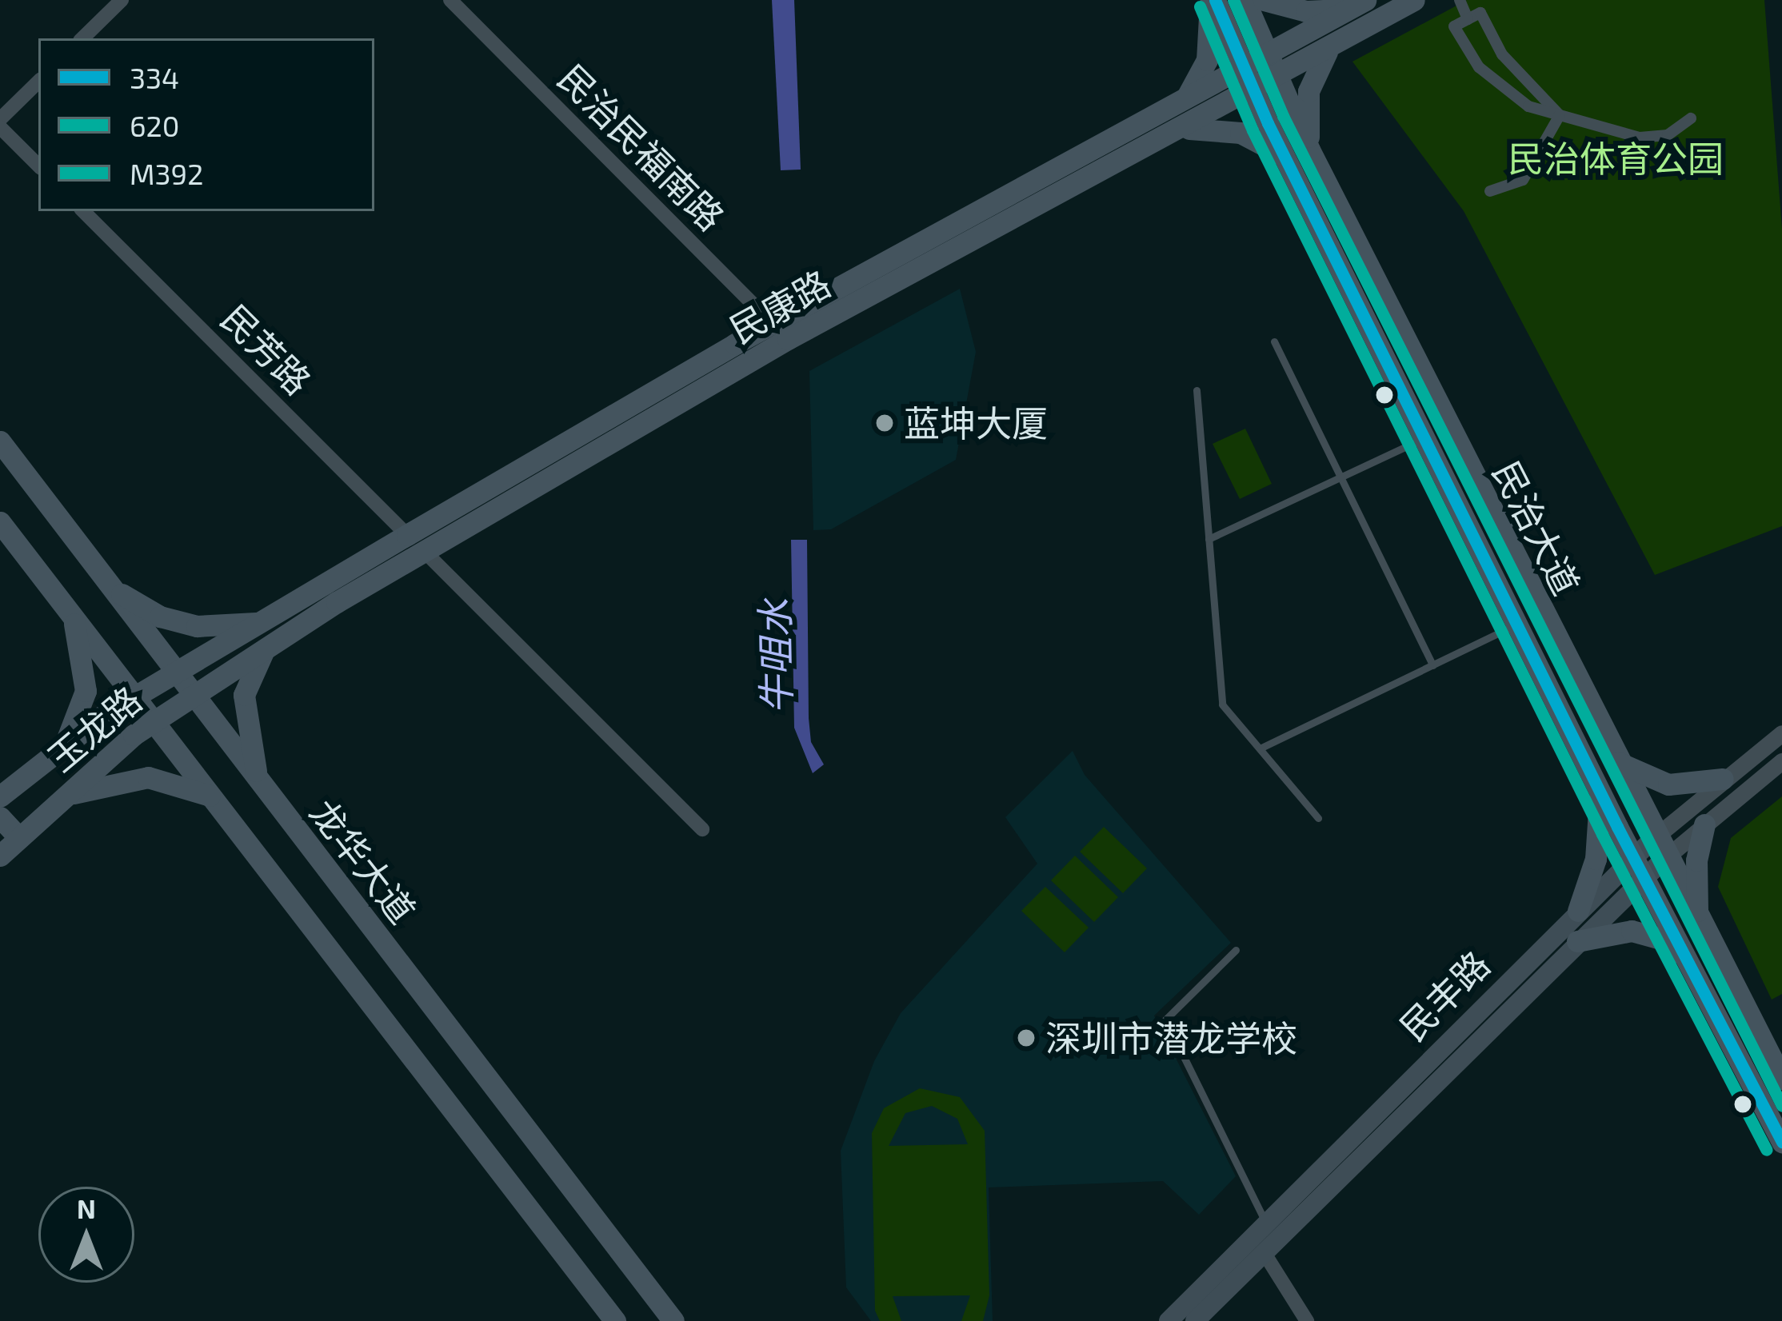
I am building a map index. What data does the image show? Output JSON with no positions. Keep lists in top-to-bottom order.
{
  "streets": {
    "main road": [
      "民康路",
      "民治大道",
      "玉龙路",
      "龙华大道",
      "民丰路"
    ],
    "street": ["民治民福南路", "民芳路"]
  },
  "crossings": [
    ["民治民福南路", "民康路"],
    ["民康路", "民芳路"],
    ["民康路", "民治大道"],
    ["民康路", "玉龙路"],
    ["民康路", "龙华大道"],
    ["民治大道", "民丰路"],
    ["玉龙路", "龙华大道"]
  ],
  "water": ["牛咀水"],
  "parks": ["民治体育公园"],
  "places": ["蓝坤大厦", "深圳市潜龙学校"],
  "lines": ["transit line 334", "transit line M392", "transit line 620"],
  "legend": ["334", "620", "M392"],
  "north": "top"
}
